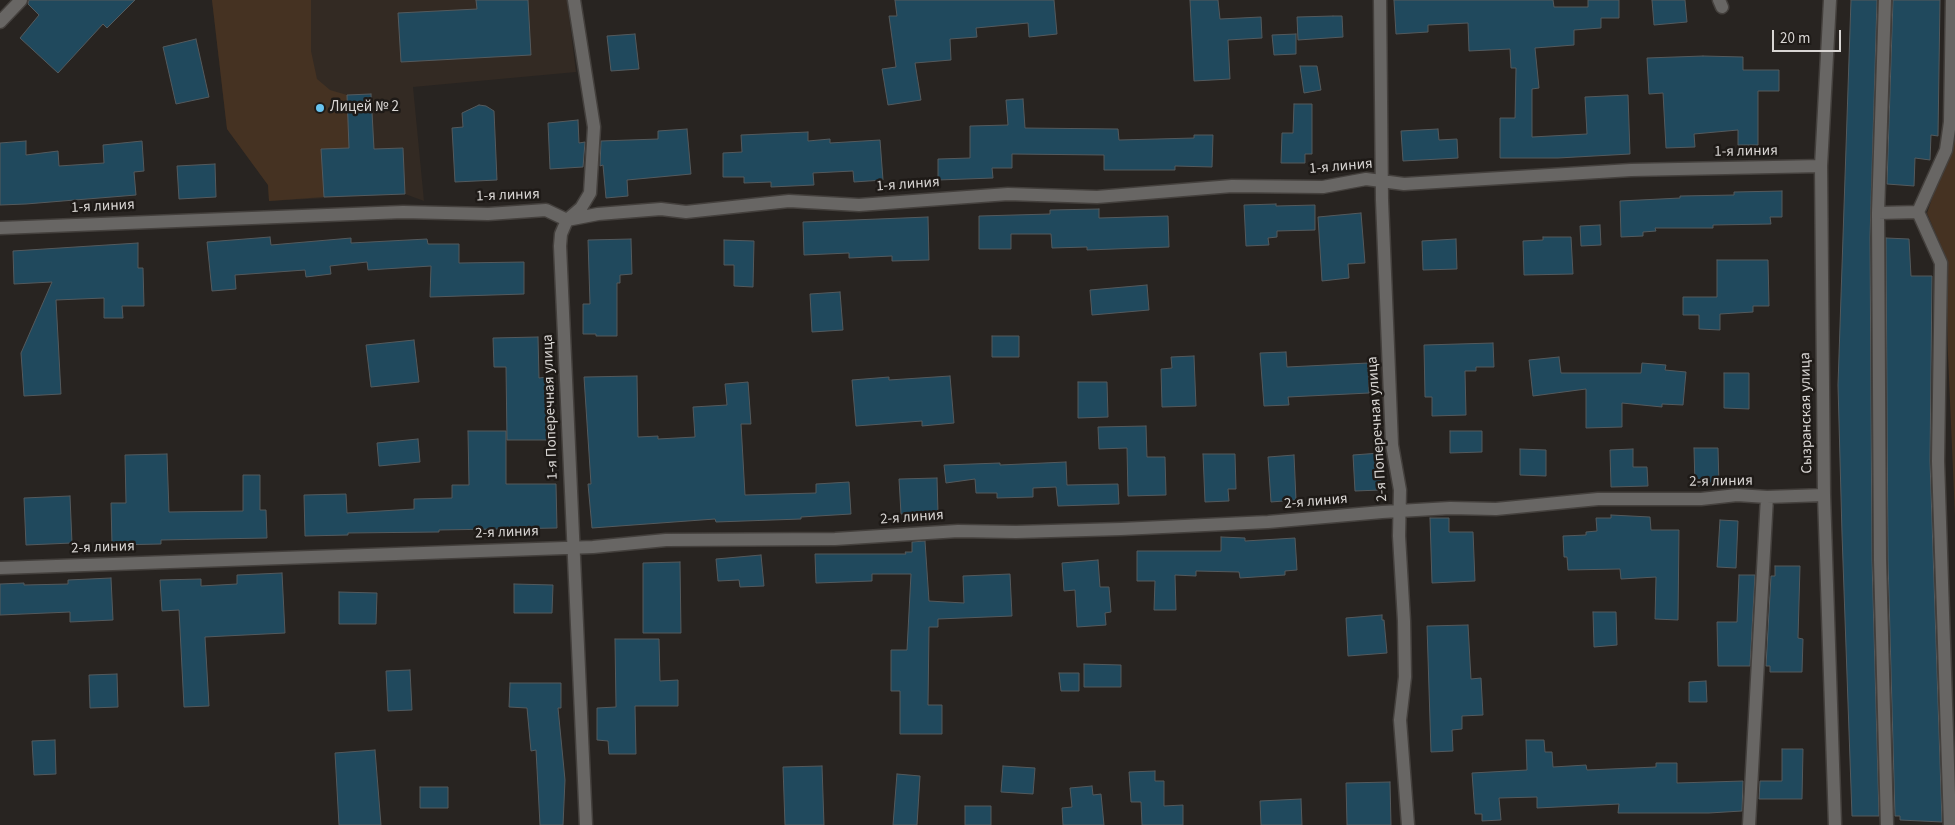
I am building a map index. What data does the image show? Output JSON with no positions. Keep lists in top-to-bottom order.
{
  "streets": {
    "street": [
      "1-я линия",
      "1-я Поперечная улица",
      "Сызранская улица",
      "2-я Поперечная улица",
      "2-я линия"
    ]
  },
  "crossings": [
    ["1-я линия", "1-я Поперечная улица"],
    ["1-я линия", "Сызранская улица"],
    ["1-я линия", "2-я Поперечная улица"],
    ["1-я Поперечная улица", "2-я линия"],
    ["Сызранская улица", "2-я линия"],
    ["2-я Поперечная улица", "2-я линия"]
  ],
  "places": ["Лицей № 2"],
  "scale_bar": "20 m"
}
